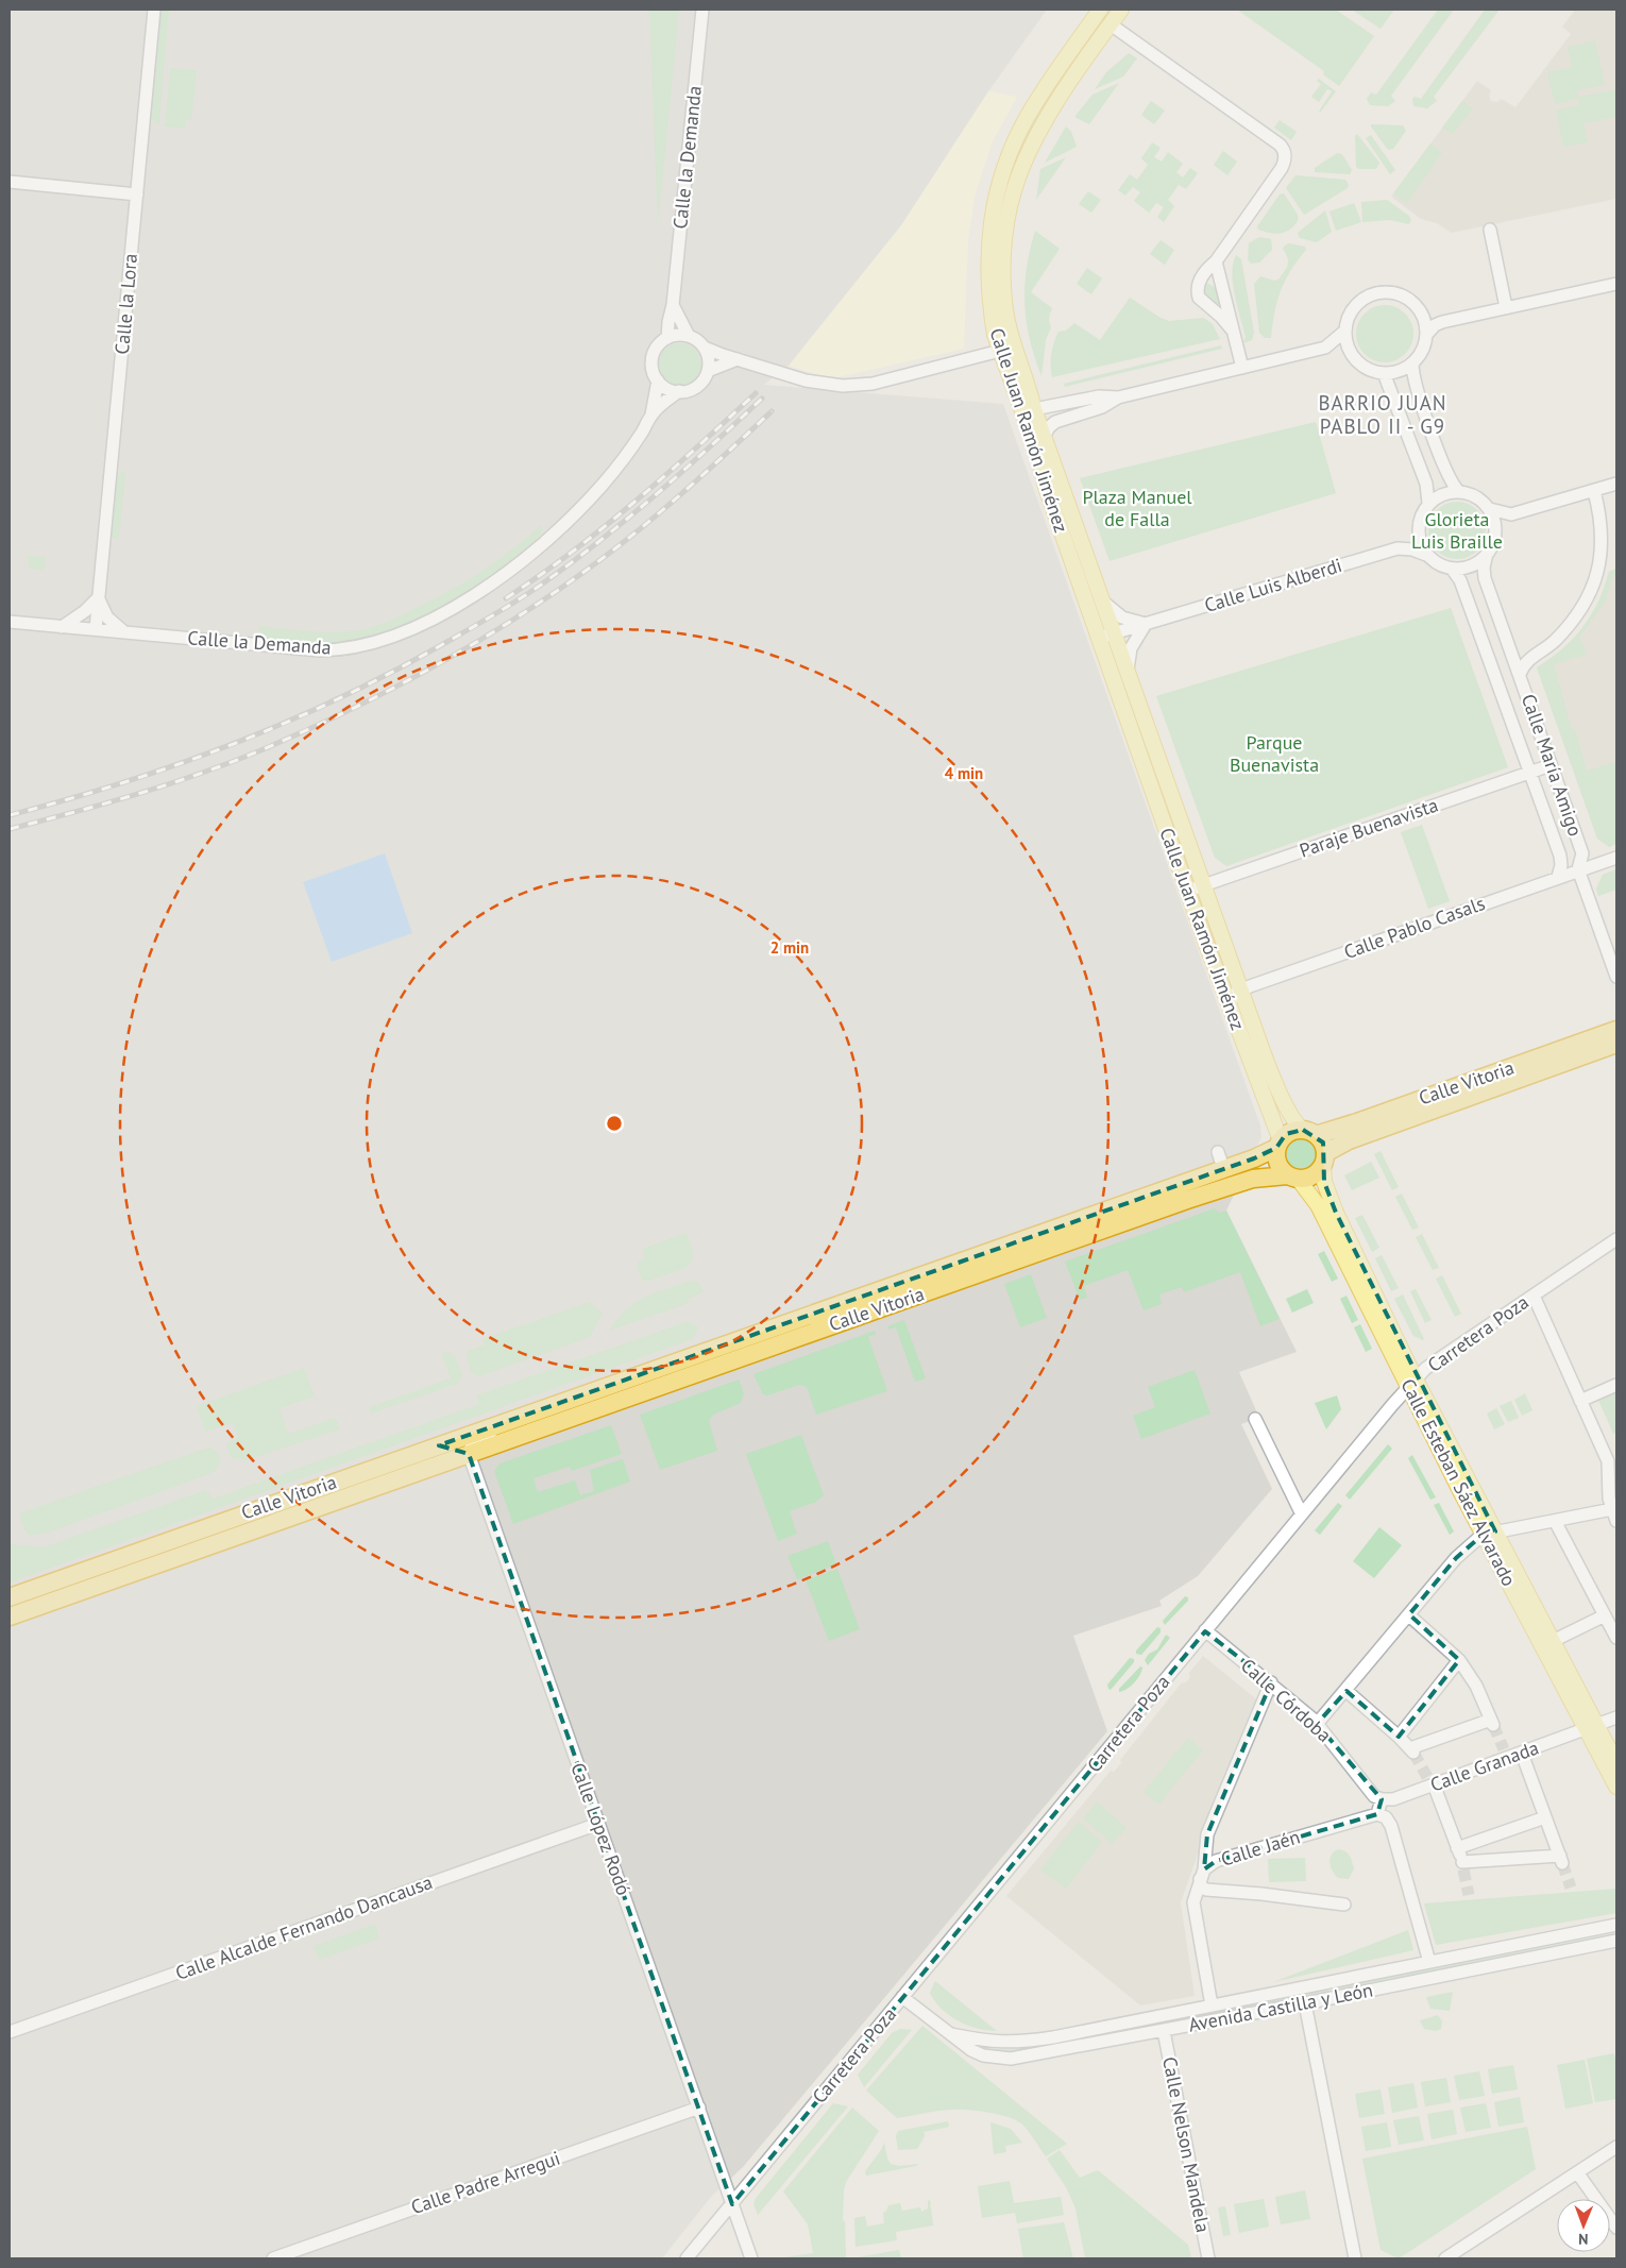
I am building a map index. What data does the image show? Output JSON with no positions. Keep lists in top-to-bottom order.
{
  "streets": {
    "highway": ["Calle Vitoria"],
    "main road": ["Calle Juan Ramón Jiménez", "Calle Esteban Sáez Alvarado"],
    "street": [
      "Calle la Demanda",
      "Calle la Lora",
      "Calle Luis Alberdi",
      "Calle María Amigo",
      "Paraje Buenavista",
      "Calle Pablo Casals",
      "Carretera Poza",
      "Calle Córdoba",
      "Calle Granada",
      "Calle López Rodó",
      "Calle Jaén",
      "Calle Alcalde Fernando Dancausa",
      "Avenida Castilla y León",
      "Calle Nelson Mandela",
      "Calle Padre Arregui"
    ]
  },
  "crossings": [
    ["Calle la Demanda", "Calle la Lora"],
    ["Calle Juan Ramón Jiménez", "Calle Luis Alberdi"],
    ["Calle Juan Ramón Jiménez", "Paraje Buenavista"],
    ["Calle Juan Ramón Jiménez", "Calle Pablo Casals"],
    ["Calle Juan Ramón Jiménez", "Calle Vitoria"],
    ["Calle Juan Ramón Jiménez", "Calle Esteban Sáez Alvarado"],
    ["Calle María Amigo", "Paraje Buenavista"],
    ["Calle María Amigo", "Calle Pablo Casals"],
    ["Calle Vitoria", "Calle Esteban Sáez Alvarado"],
    ["Calle Vitoria", "Calle López Rodó"],
    ["Carretera Poza", "Calle Esteban Sáez Alvarado"],
    ["Carretera Poza", "Calle Córdoba"],
    ["Carretera Poza", "Calle López Rodó"],
    ["Carretera Poza", "Avenida Castilla y León"],
    ["Calle Esteban Sáez Alvarado", "Calle Granada"],
    ["Calle Córdoba", "Calle Granada"],
    ["Calle López Rodó", "Calle Alcalde Fernando Dancausa"],
    ["Calle López Rodó", "Calle Padre Arregui"],
    ["Calle Jaén", "Avenida Castilla y León"],
    ["Avenida Castilla y León", "Calle Nelson Mandela"]
  ],
  "districts": ["BARRIO JUAN PABLO II - G9"],
  "parks": ["Plaza Manuel de Falla", "Glorieta Luis Braille", "Parque Buenavista"],
  "north": "bottom",
  "rings": ["4 min", "2 min"]
}
